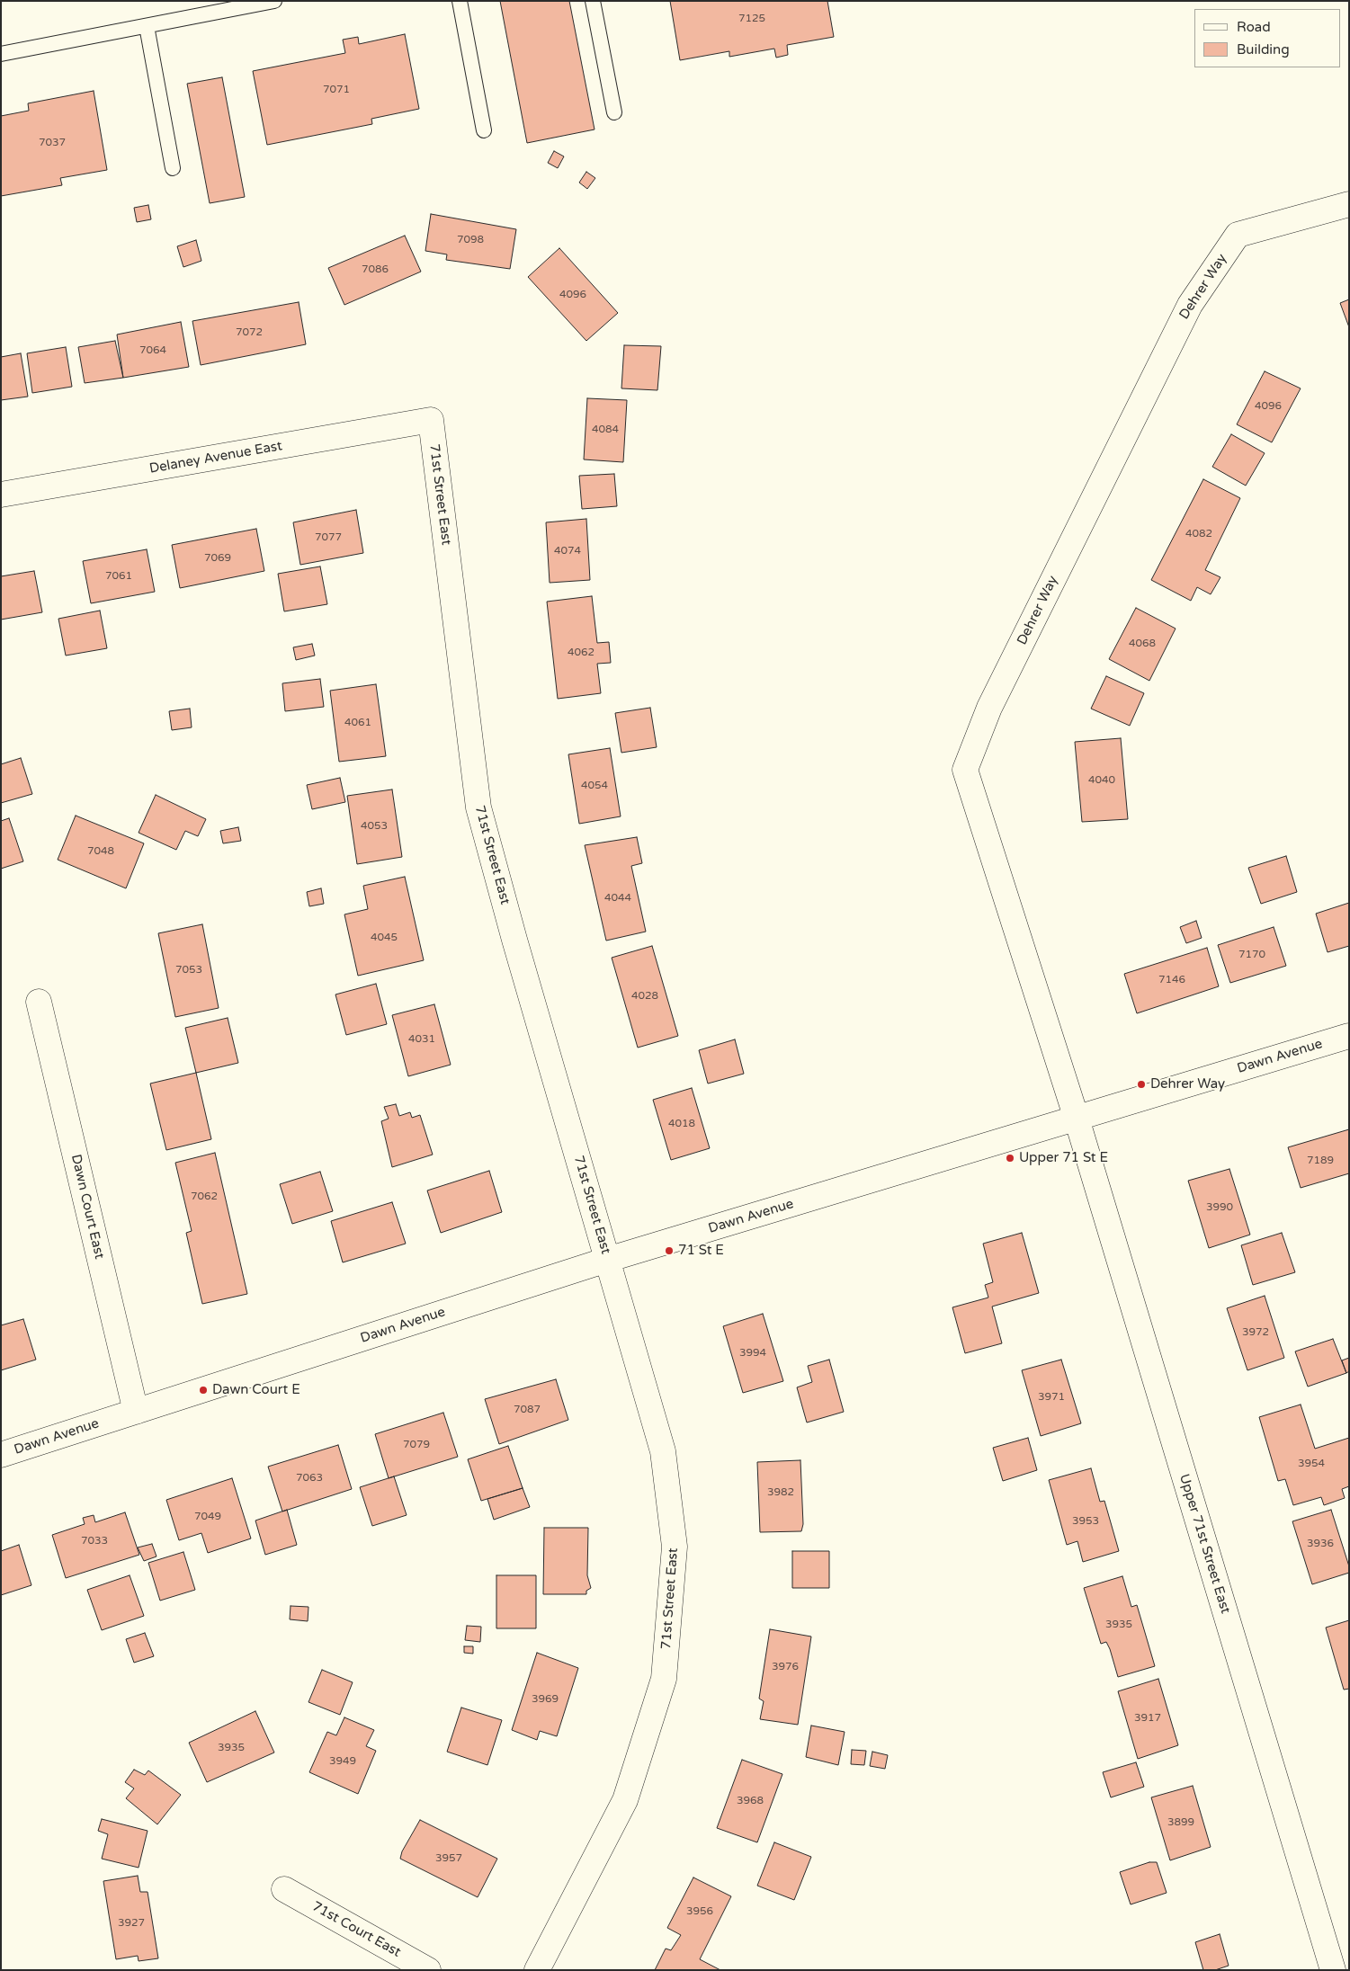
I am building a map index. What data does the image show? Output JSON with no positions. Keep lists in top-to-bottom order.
{
  "streets": {
    "street": [
      "Dehrer Way",
      "Delaney Avenue East",
      "71st Street East",
      "Dawn Avenue",
      "Dawn Court East",
      "Upper 71st Street East",
      "71st Court East"
    ]
  },
  "crossings": [
    ["Dehrer Way", "Dawn Avenue"],
    ["Dehrer Way", "Upper 71st Street East"],
    ["Delaney Avenue East", "71st Street East"],
    ["71st Street East", "Dawn Avenue"],
    ["Dawn Avenue", "Dawn Court East"],
    ["Dawn Avenue", "Upper 71st Street East"]
  ],
  "places": [
    "Dehrer Way",
    "Upper 71 St E",
    "71 St E",
    "Dawn Court E"
  ],
  "house_numbers": [
    "7125",
    "7071",
    "7037",
    "7098",
    "7086",
    "4096",
    "7072",
    "7064",
    "4096",
    "4084",
    "4082",
    "7077",
    "4074",
    "7069",
    "7061",
    "4068",
    "4062",
    "4061",
    "4040",
    "4054",
    "4053",
    "7048",
    "4044",
    "4045",
    "7170",
    "7053",
    "7146",
    "4028",
    "4031",
    "4018",
    "7189",
    "7062",
    "3990",
    "3972",
    "3994",
    "3971",
    "7087",
    "7079",
    "3954",
    "7063",
    "3982",
    "7049",
    "3953",
    "7033",
    "3936",
    "3935",
    "3976",
    "3969",
    "3917",
    "3935",
    "3949",
    "3968",
    "3899",
    "3957",
    "3956",
    "3927"
  ],
  "legend": ["Road", "Building"]
}
